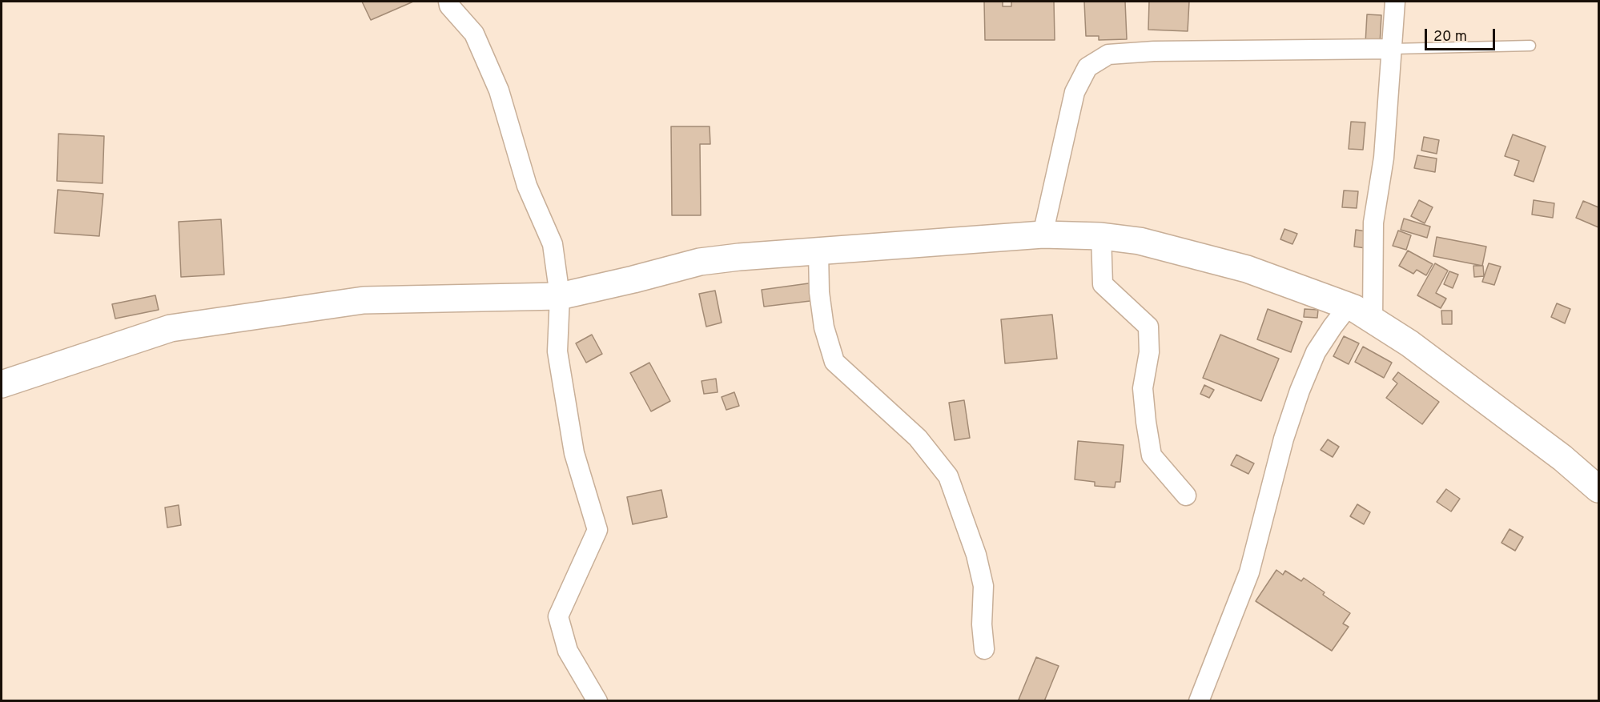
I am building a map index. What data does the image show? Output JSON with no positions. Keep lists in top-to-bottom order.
{
  "scale_bar": "20 m"
}
